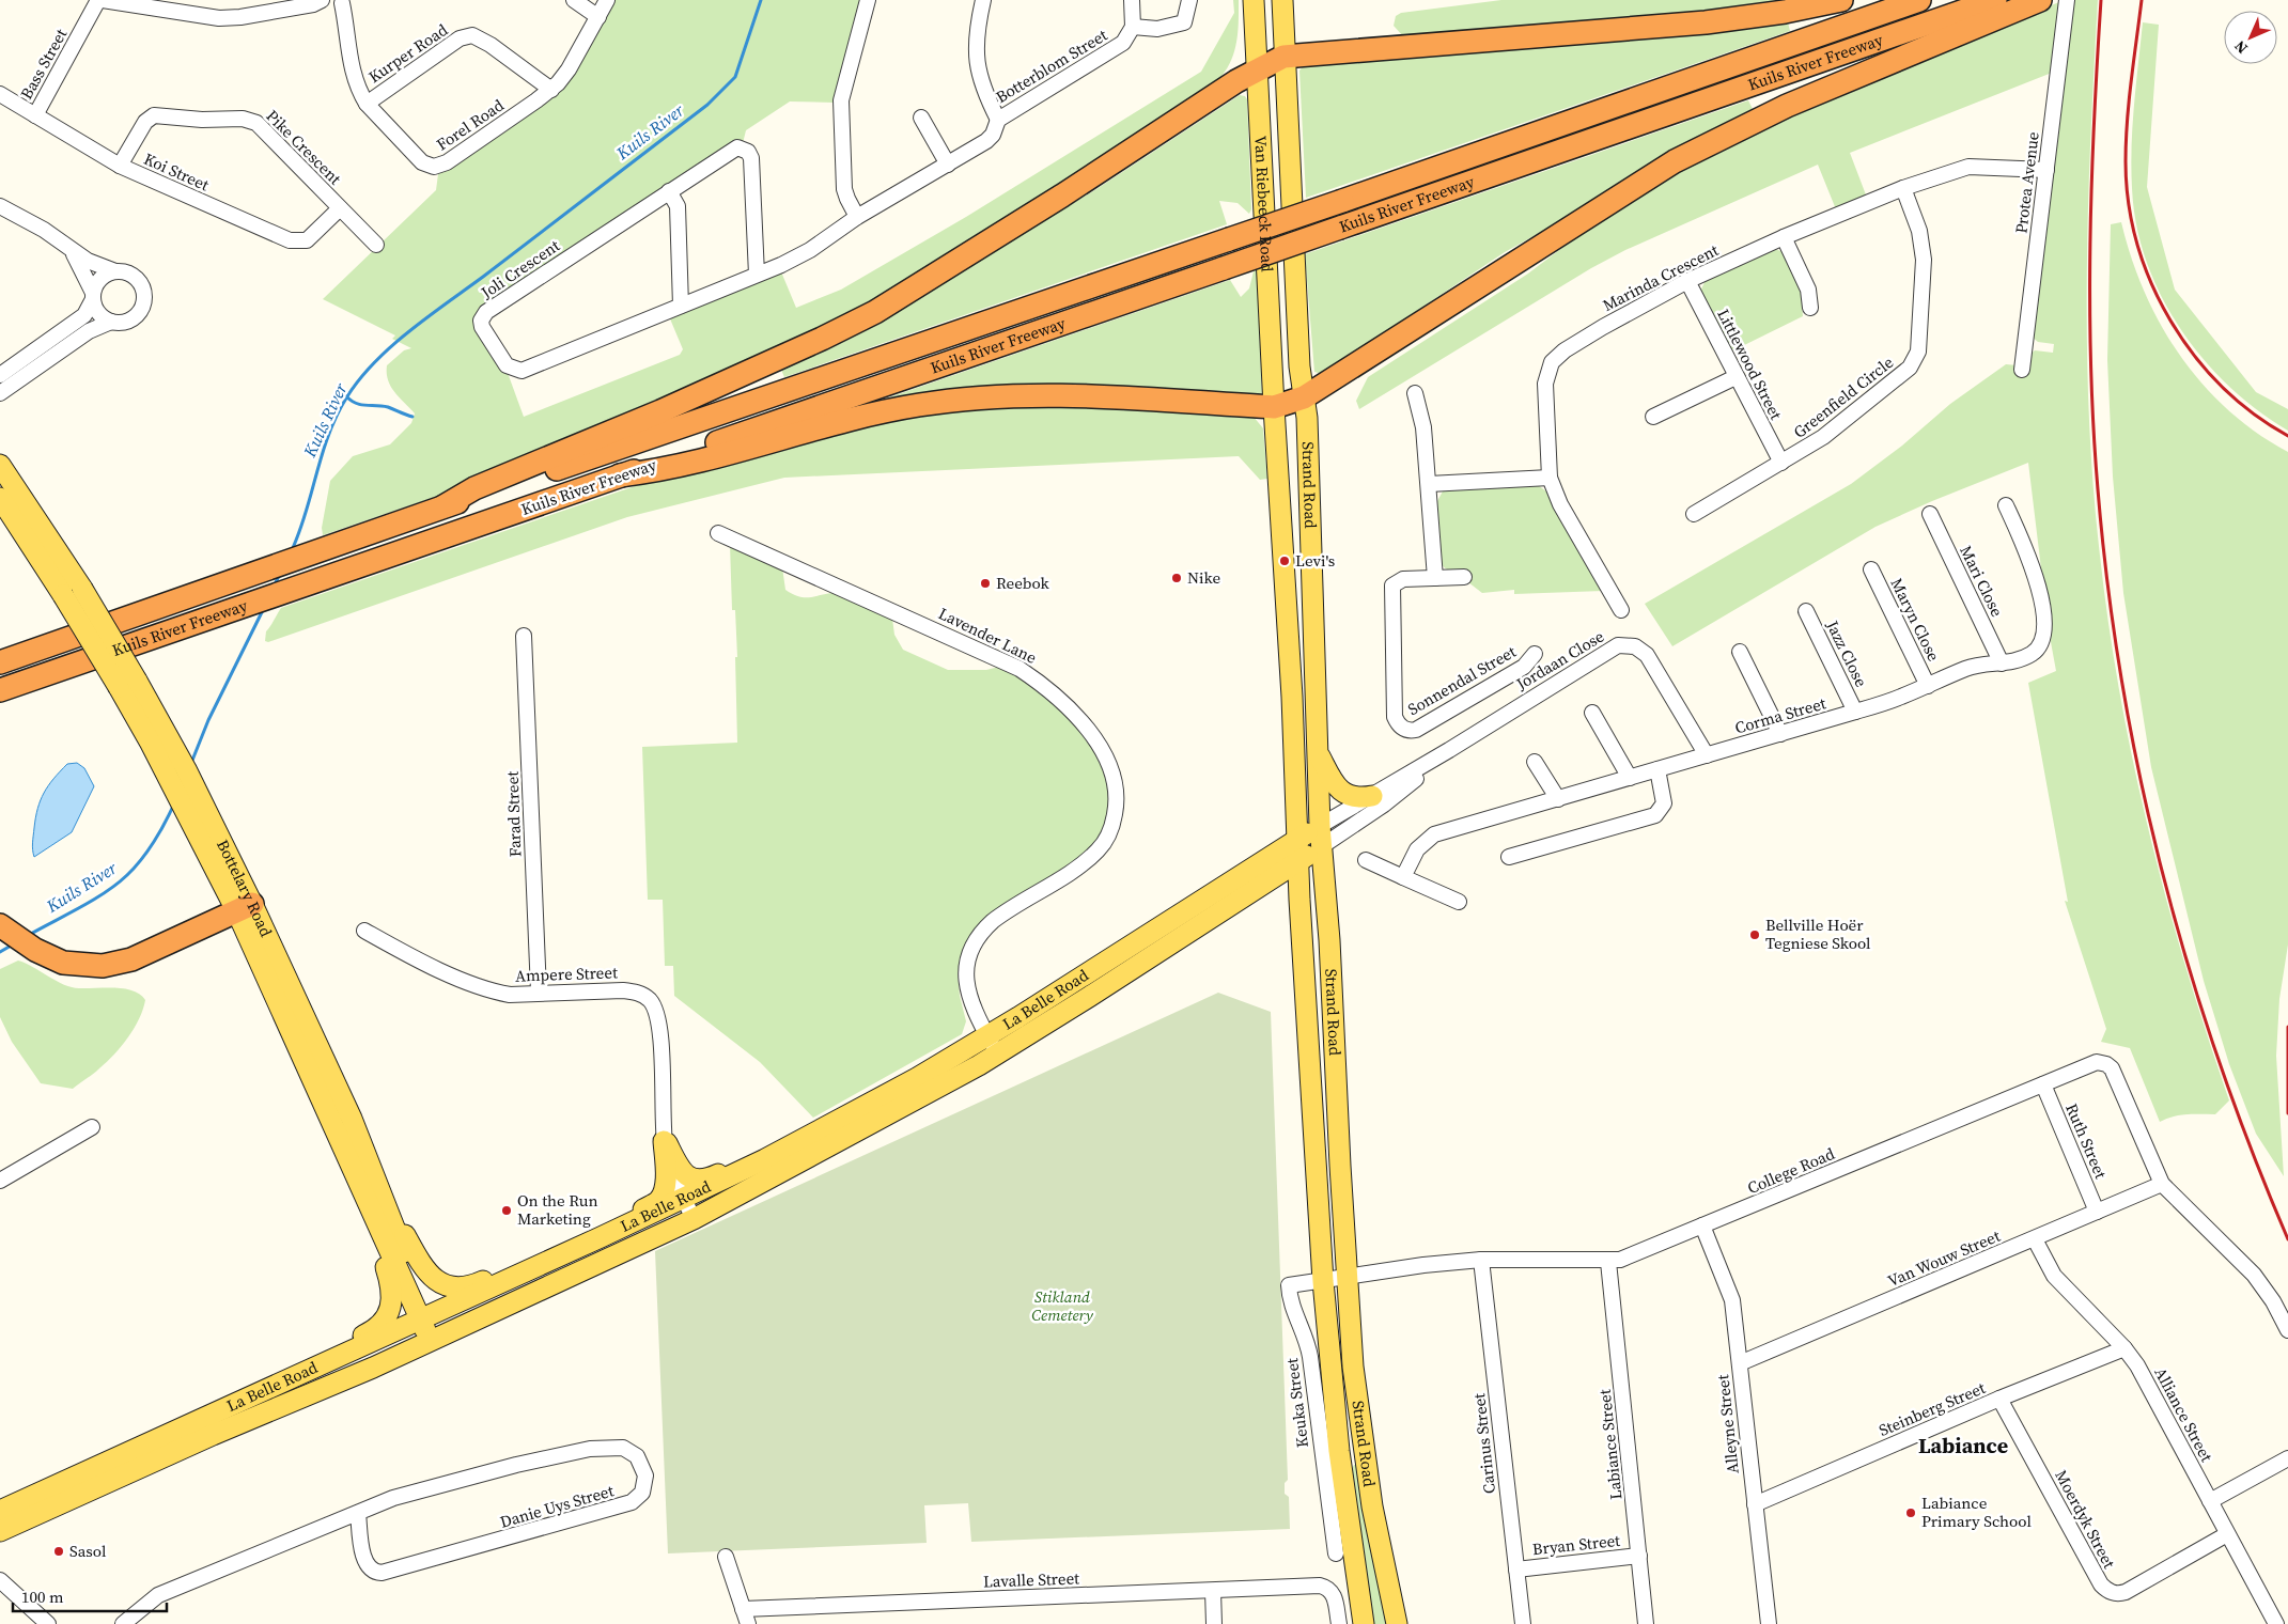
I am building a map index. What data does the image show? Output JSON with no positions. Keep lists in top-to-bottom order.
{
  "streets": {
    "highway": ["Kuils River Freeway"],
    "main road": [
      "Van Riebeeck Road",
      "Strand Road",
      "Bottelary Road",
      "La Belle Road"
    ],
    "street": [
      "Kurper Road",
      "Bass Street",
      "Botterblom Street",
      "Forel Road",
      "Pike Crescent",
      "Koi Street",
      "Protea Avenue",
      "Joli Crescent",
      "Marinda Crescent",
      "Littlewood Street",
      "Greenfield Circle",
      "Mari Close",
      "Maryn Close",
      "Lavender Lane",
      "Jazz Close",
      "Jordaan Close",
      "Sonnendal Street",
      "Corma Street",
      "Farad Street",
      "Ampere Street",
      "Ruth Street",
      "College Road",
      "Van Wouw Street",
      "Keuka Street",
      "Steinberg Street",
      "Alliance Street",
      "Alleyne Street",
      "Carinus Street",
      "Labiance Street",
      "Danie Uys Street",
      "Moerdyk Street",
      "Bryan Street",
      "Lavalle Street"
    ]
  },
  "crossings": [
    ["Kurper Road", "Forel Road"],
    ["Bass Street", "Koi Street"],
    ["Botterblom Street", "Joli Crescent"],
    ["Pike Crescent", "Koi Street"],
    ["Protea Avenue", "Marinda Crescent"],
    ["Van Riebeeck Road", "Strand Road"],
    ["Marinda Crescent", "Littlewood Street"],
    ["Marinda Crescent", "Greenfield Circle"],
    ["Littlewood Street", "Greenfield Circle"],
    ["Strand Road", "Jordaan Close"],
    ["Strand Road", "La Belle Road"],
    ["Strand Road", "College Road"],
    ["Strand Road", "Keuka Street"],
    ["Mari Close", "Corma Street"],
    ["Maryn Close", "Corma Street"],
    ["Lavender Lane", "La Belle Road"],
    ["Jazz Close", "Corma Street"],
    ["Jordaan Close", "Corma Street"],
    ["Jordaan Close", "La Belle Road"],
    ["Farad Street", "Ampere Street"],
    ["Bottelary Road", "La Belle Road"],
    ["Ampere Street", "La Belle Road"],
    ["Ruth Street", "College Road"],
    ["Ruth Street", "Van Wouw Street"],
    ["College Road", "Van Wouw Street"],
    ["College Road", "Keuka Street"],
    ["College Road", "Alleyne Street"],
    ["College Road", "Carinus Street"],
    ["College Road", "Labiance Street"],
    ["Van Wouw Street", "Alliance Street"],
    ["Van Wouw Street", "Alleyne Street"],
    ["Steinberg Street", "Alliance Street"],
    ["Steinberg Street", "Alleyne Street"],
    ["Steinberg Street", "Moerdyk Street"],
    ["Alliance Street", "Moerdyk Street"],
    ["Carinus Street", "Bryan Street"],
    ["Labiance Street", "Bryan Street"]
  ],
  "districts": ["Labiance"],
  "water": ["Kuils River"],
  "parks": ["Stikland Cemetery"],
  "places": [
    "Levi's",
    "Nike",
    "Reebok",
    "Bellville Hoër Tegniese Skool",
    "On the Run Marketing",
    "Labiance Primary School",
    "Sasol"
  ],
  "scale_bar": "100 m",
  "north": "bottom left"
}
